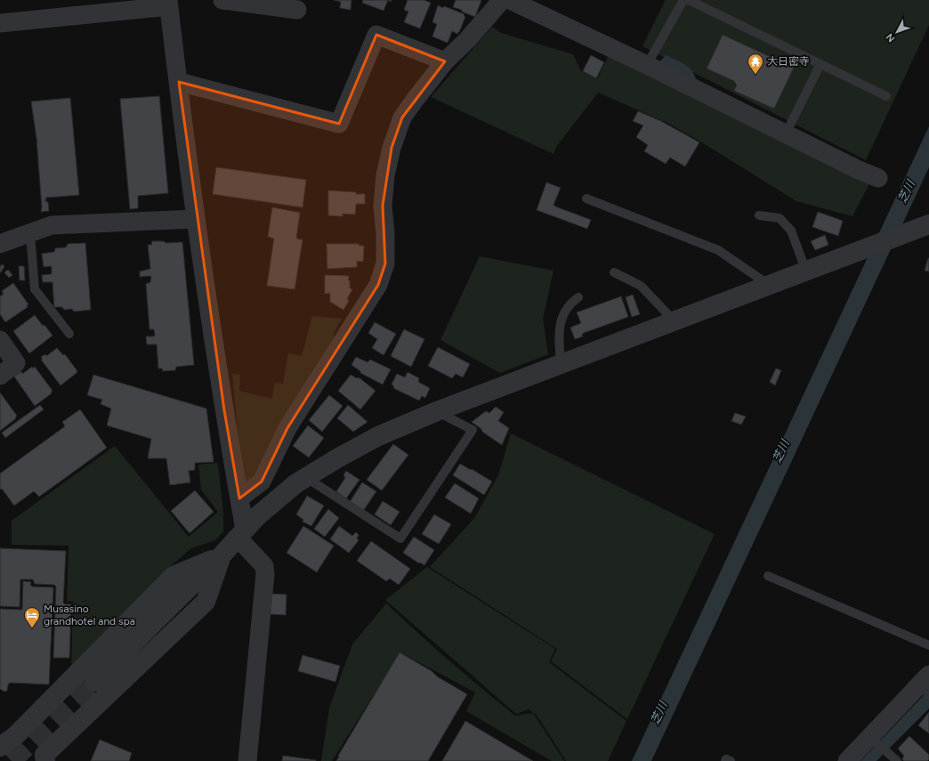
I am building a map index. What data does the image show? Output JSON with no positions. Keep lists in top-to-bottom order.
{
  "water": ["芝川"],
  "places": {
    "temple": ["大日密寺"],
    "hotel": ["Musasino grandhotel and spa"]
  },
  "north": "bottom left"
}
